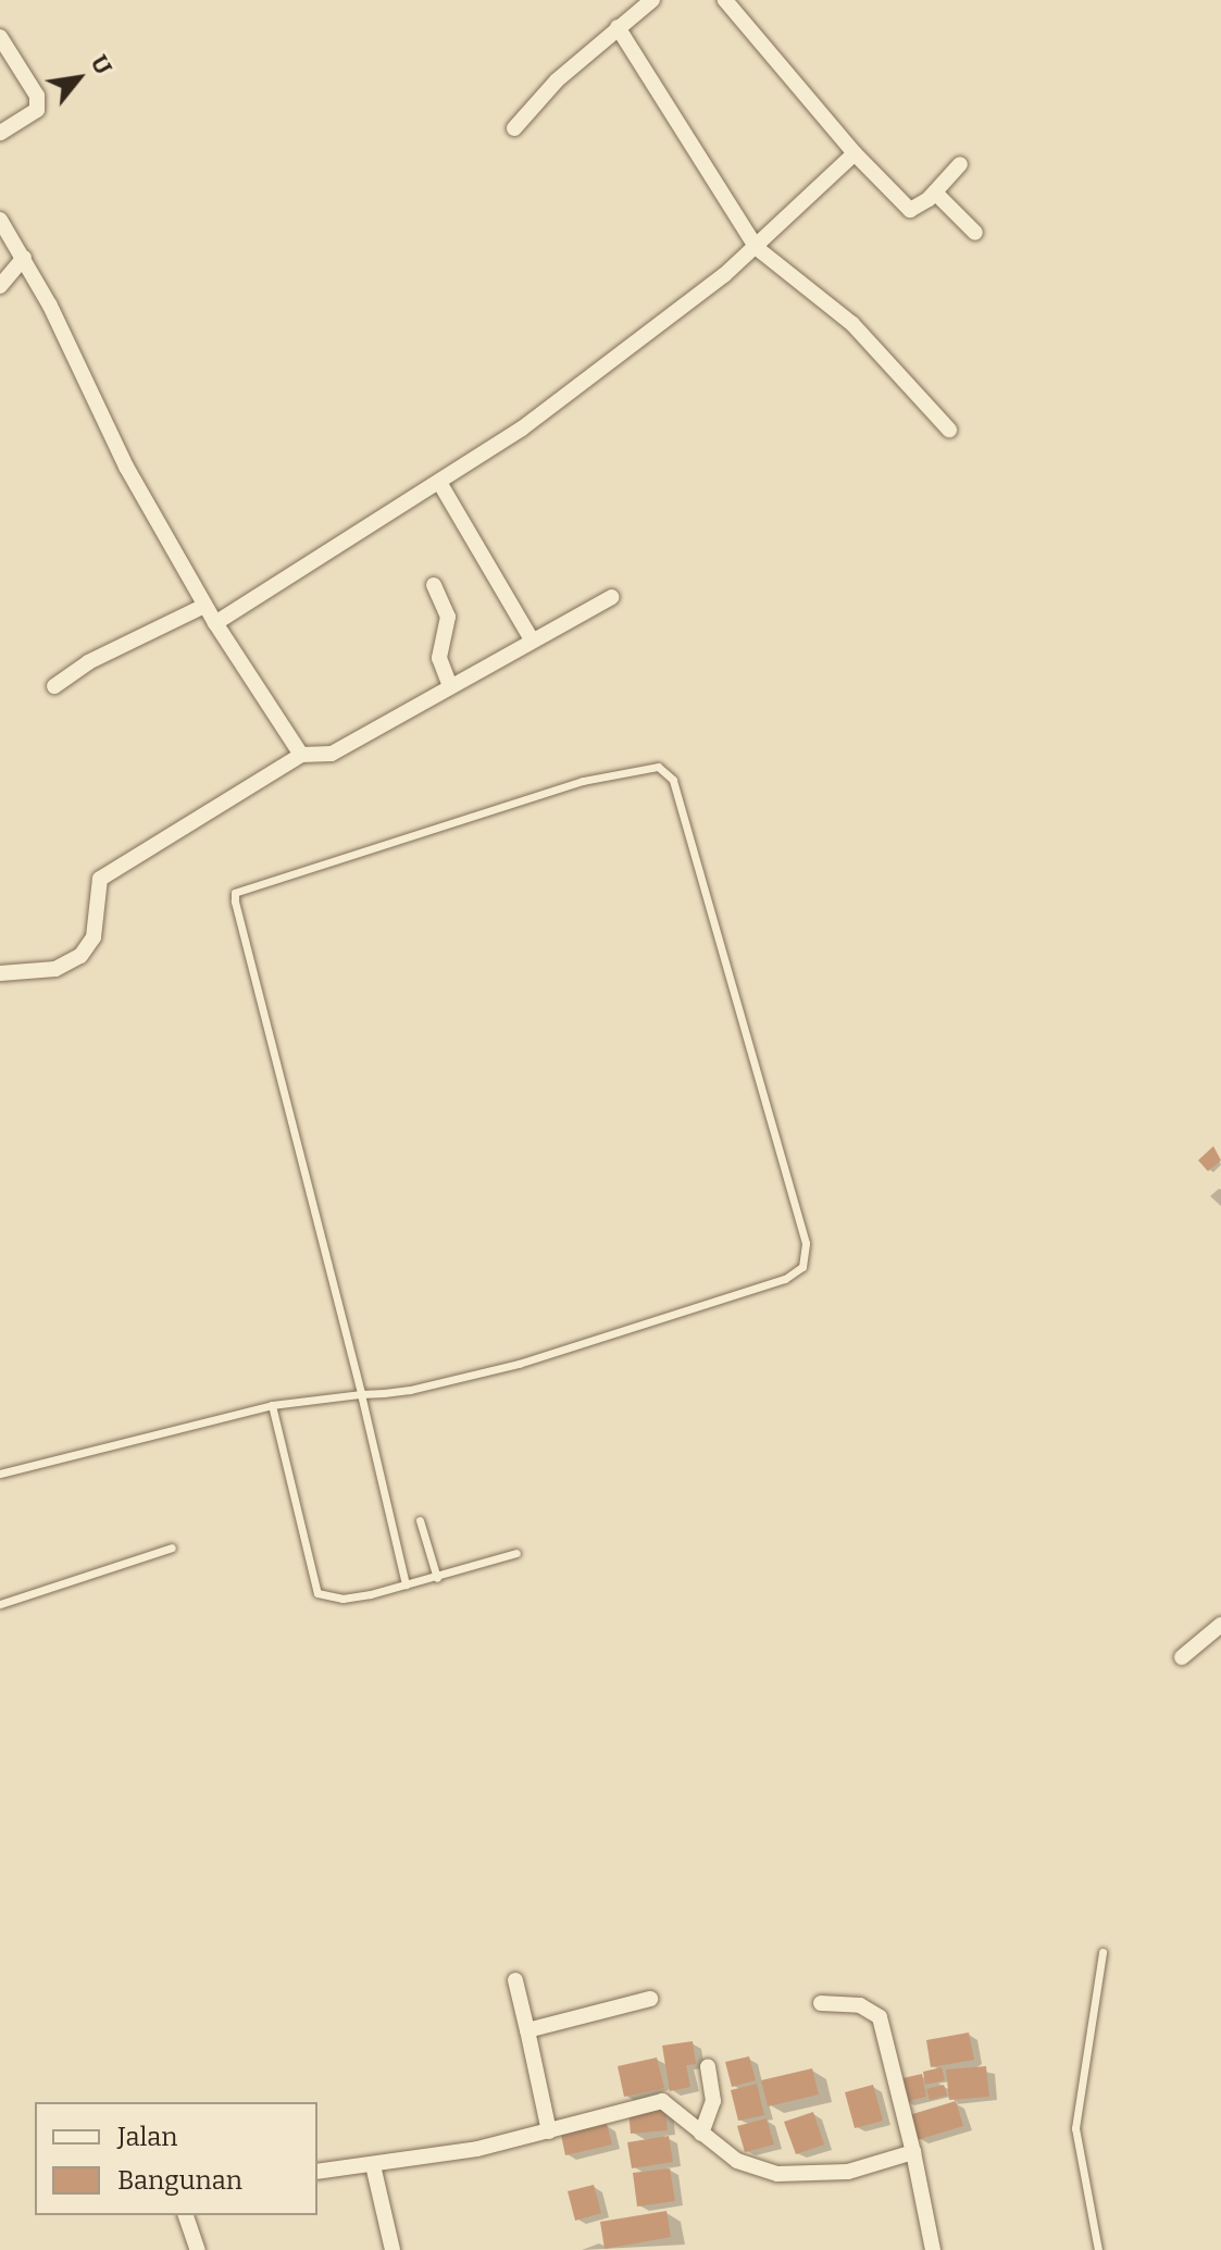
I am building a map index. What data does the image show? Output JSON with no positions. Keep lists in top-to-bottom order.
{
  "legend": ["Jalan", "Bangunan"],
  "north": "top right"
}
